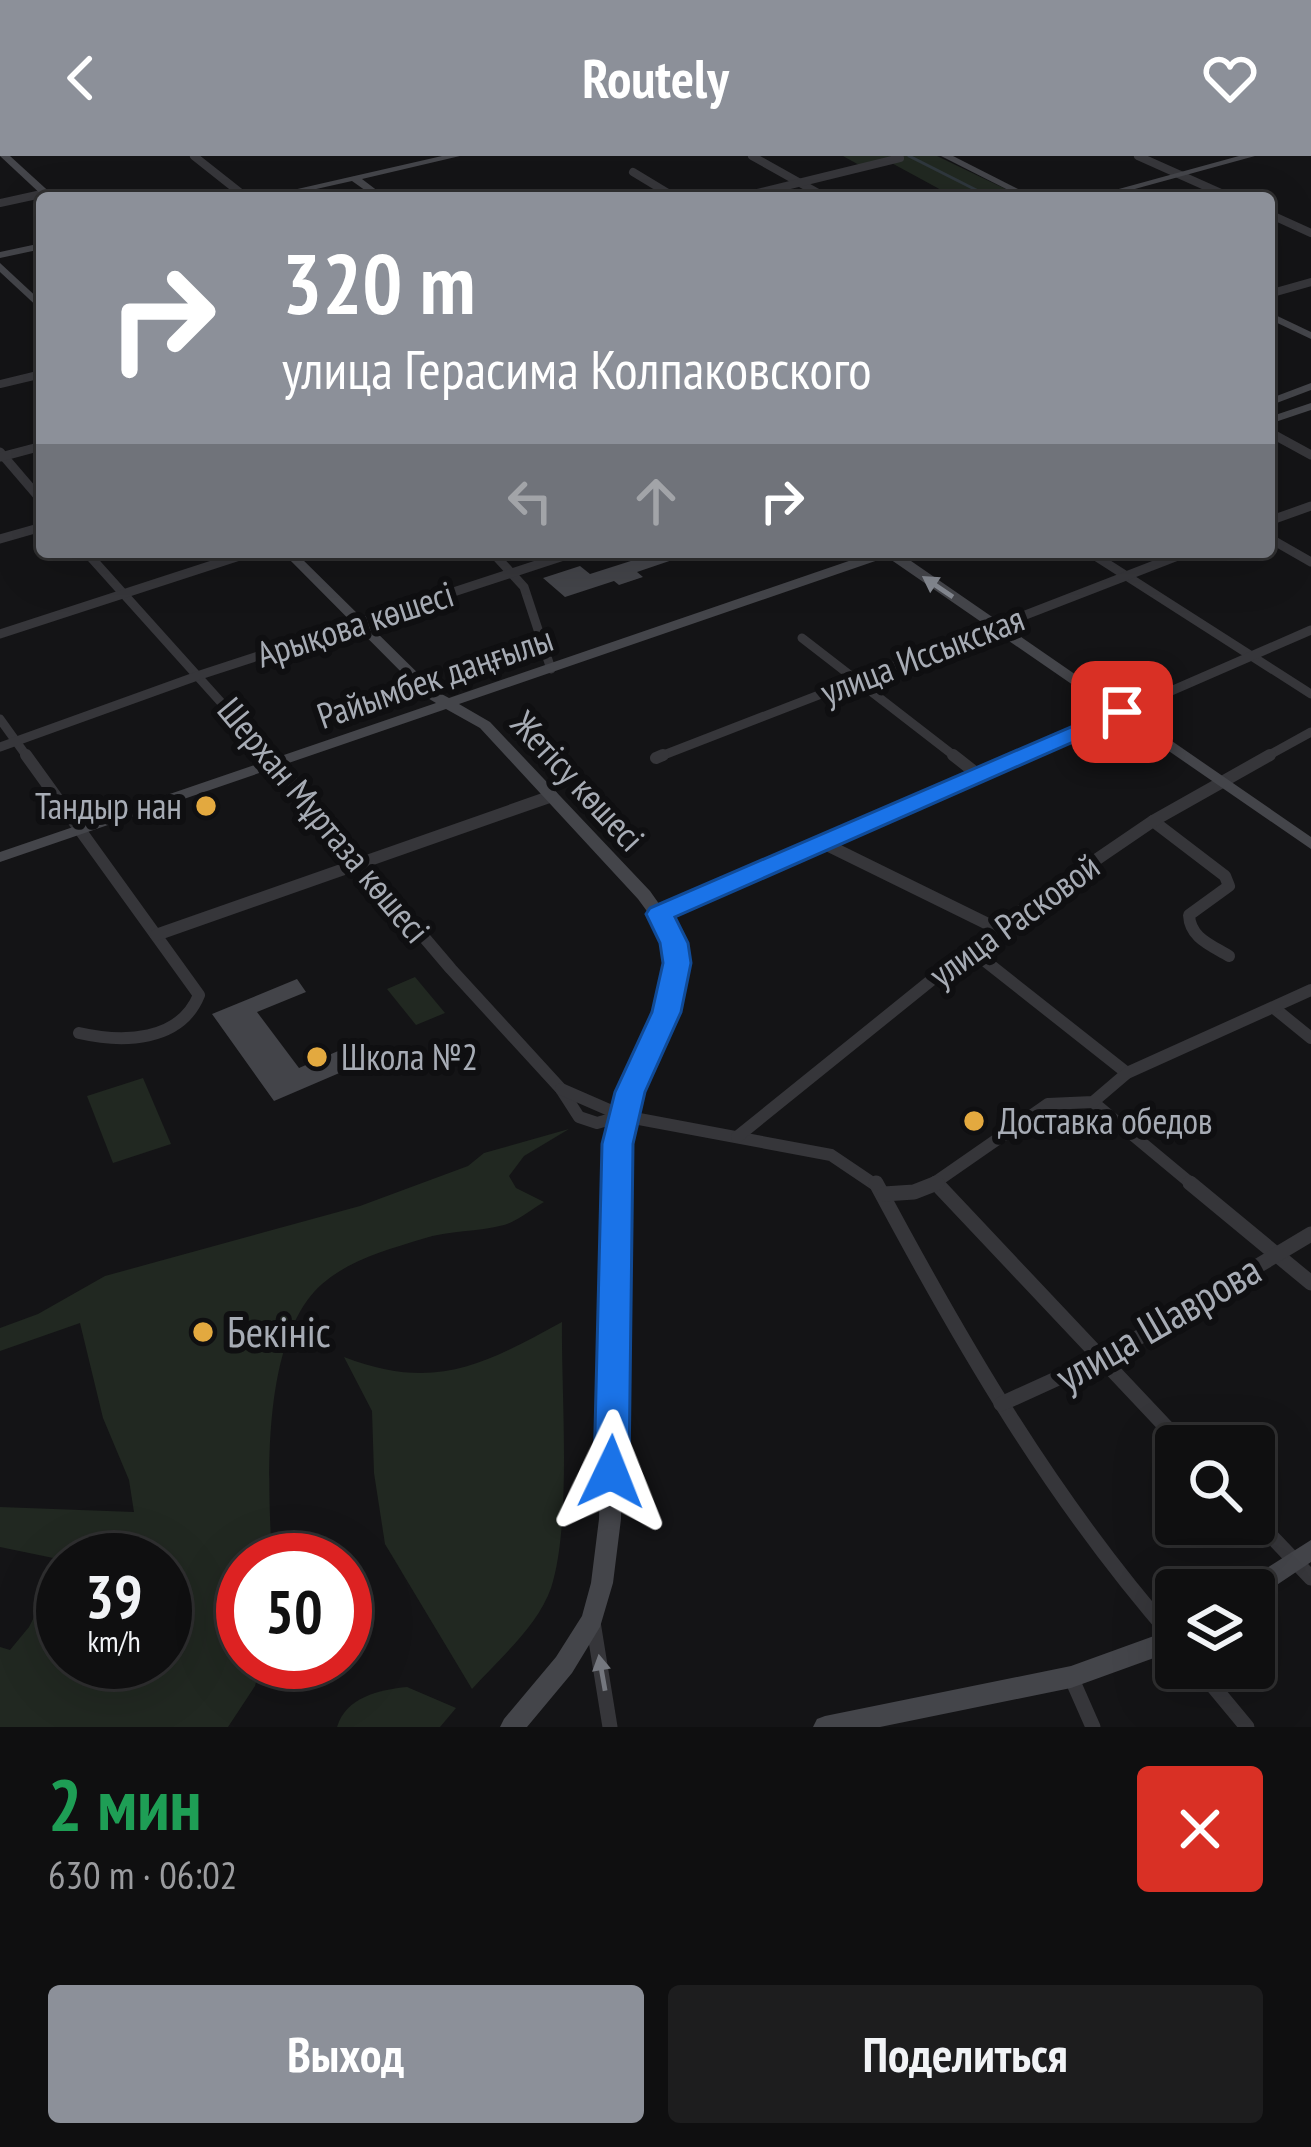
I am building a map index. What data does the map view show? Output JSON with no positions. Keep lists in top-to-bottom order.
{
  "streets": {
    "main road": ["Райымбек даңғылы", "Жетісу көшесі"],
    "street": [
      "Арықова көшесі",
      "улица Иссыкская",
      "Шерхан Мұртаза көшесі",
      "улица Расковой",
      "улица Шаврова"
    ]
  },
  "crossings": [
    ["Арықова көшесі", "Жетісу көшесі"],
    ["Арықова көшесі", "Шерхан Мұртаза көшесі"],
    ["Райымбек даңғылы", "Жетісу көшесі"],
    ["Райымбек даңғылы", "Шерхан Мұртаза көшесі"]
  ],
  "places": [
    "Тандыр нан",
    "Школа №2",
    "Доставка обедов",
    "Бекініс"
  ],
  "page": {
    "header": "Routely",
    "turn": ["320 m", "улица Герасима Колпаковского"],
    "speed": "39 km/h",
    "limit": "50",
    "heading": ["2 мин", "630 m · 06:02"],
    "buttons": ["Выход", "Поделиться"]
  }
}
